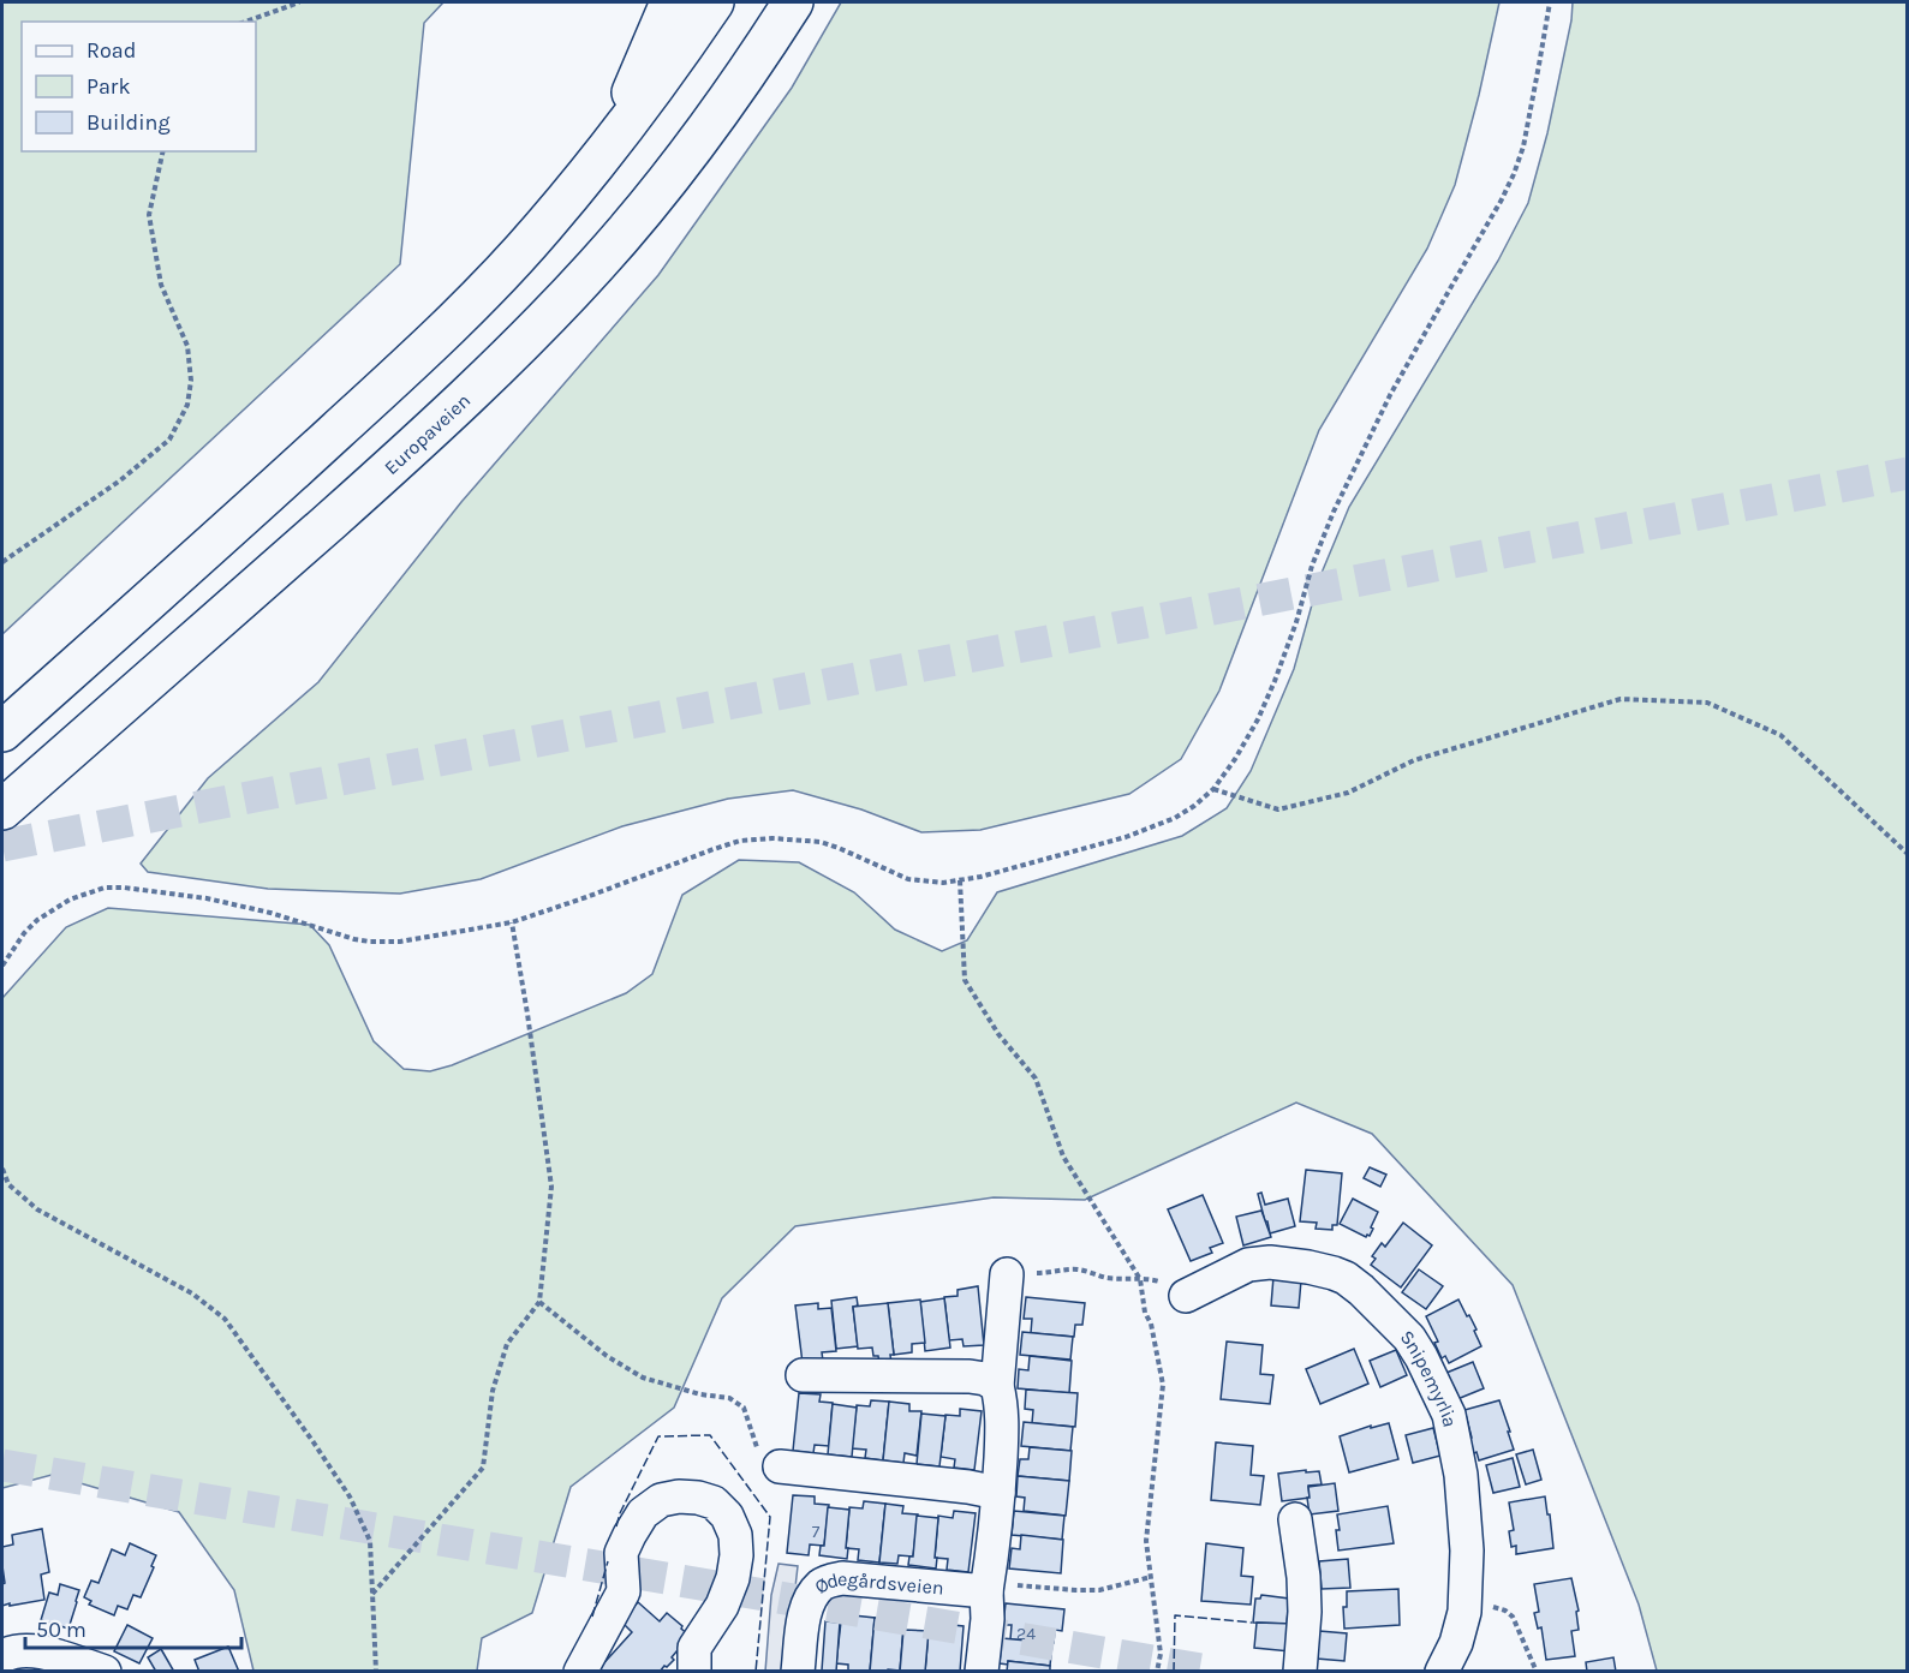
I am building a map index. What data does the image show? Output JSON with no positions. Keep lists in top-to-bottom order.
{
  "streets": {
    "highway": ["Europaveien"],
    "lane": ["Snipemyrlia", "Ødegårdsveien"]
  },
  "house_numbers": ["7", "24"],
  "legend": ["Road", "Park", "Building"],
  "scale_bar": "50 m"
}
